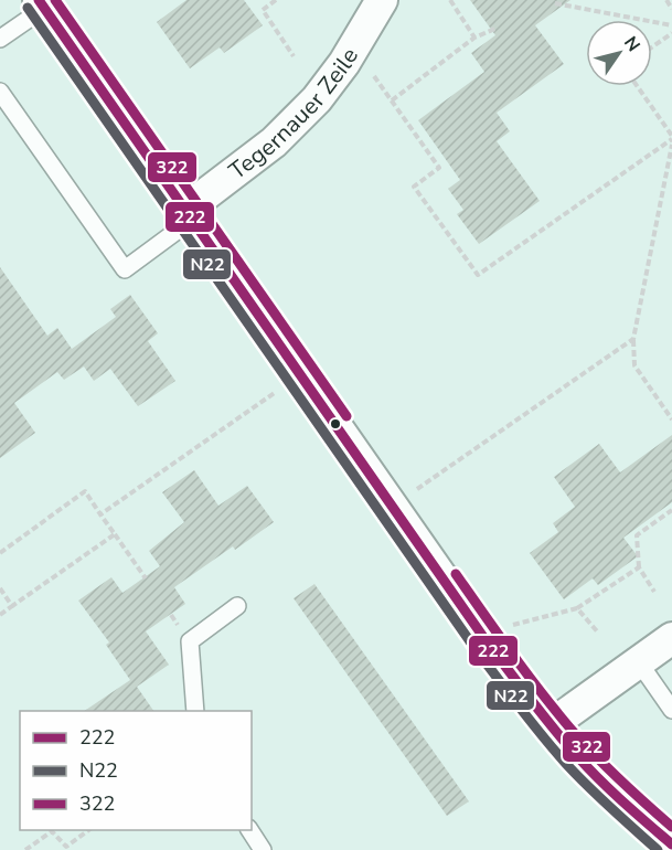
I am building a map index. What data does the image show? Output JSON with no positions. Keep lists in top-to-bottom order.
{
  "streets": {
    "street": ["Tegernauer Zeile"]
  },
  "lines": ["transit line 222", "transit line 322", "transit line N22"],
  "legend": ["222", "N22", "322"],
  "north": "top right"
}
